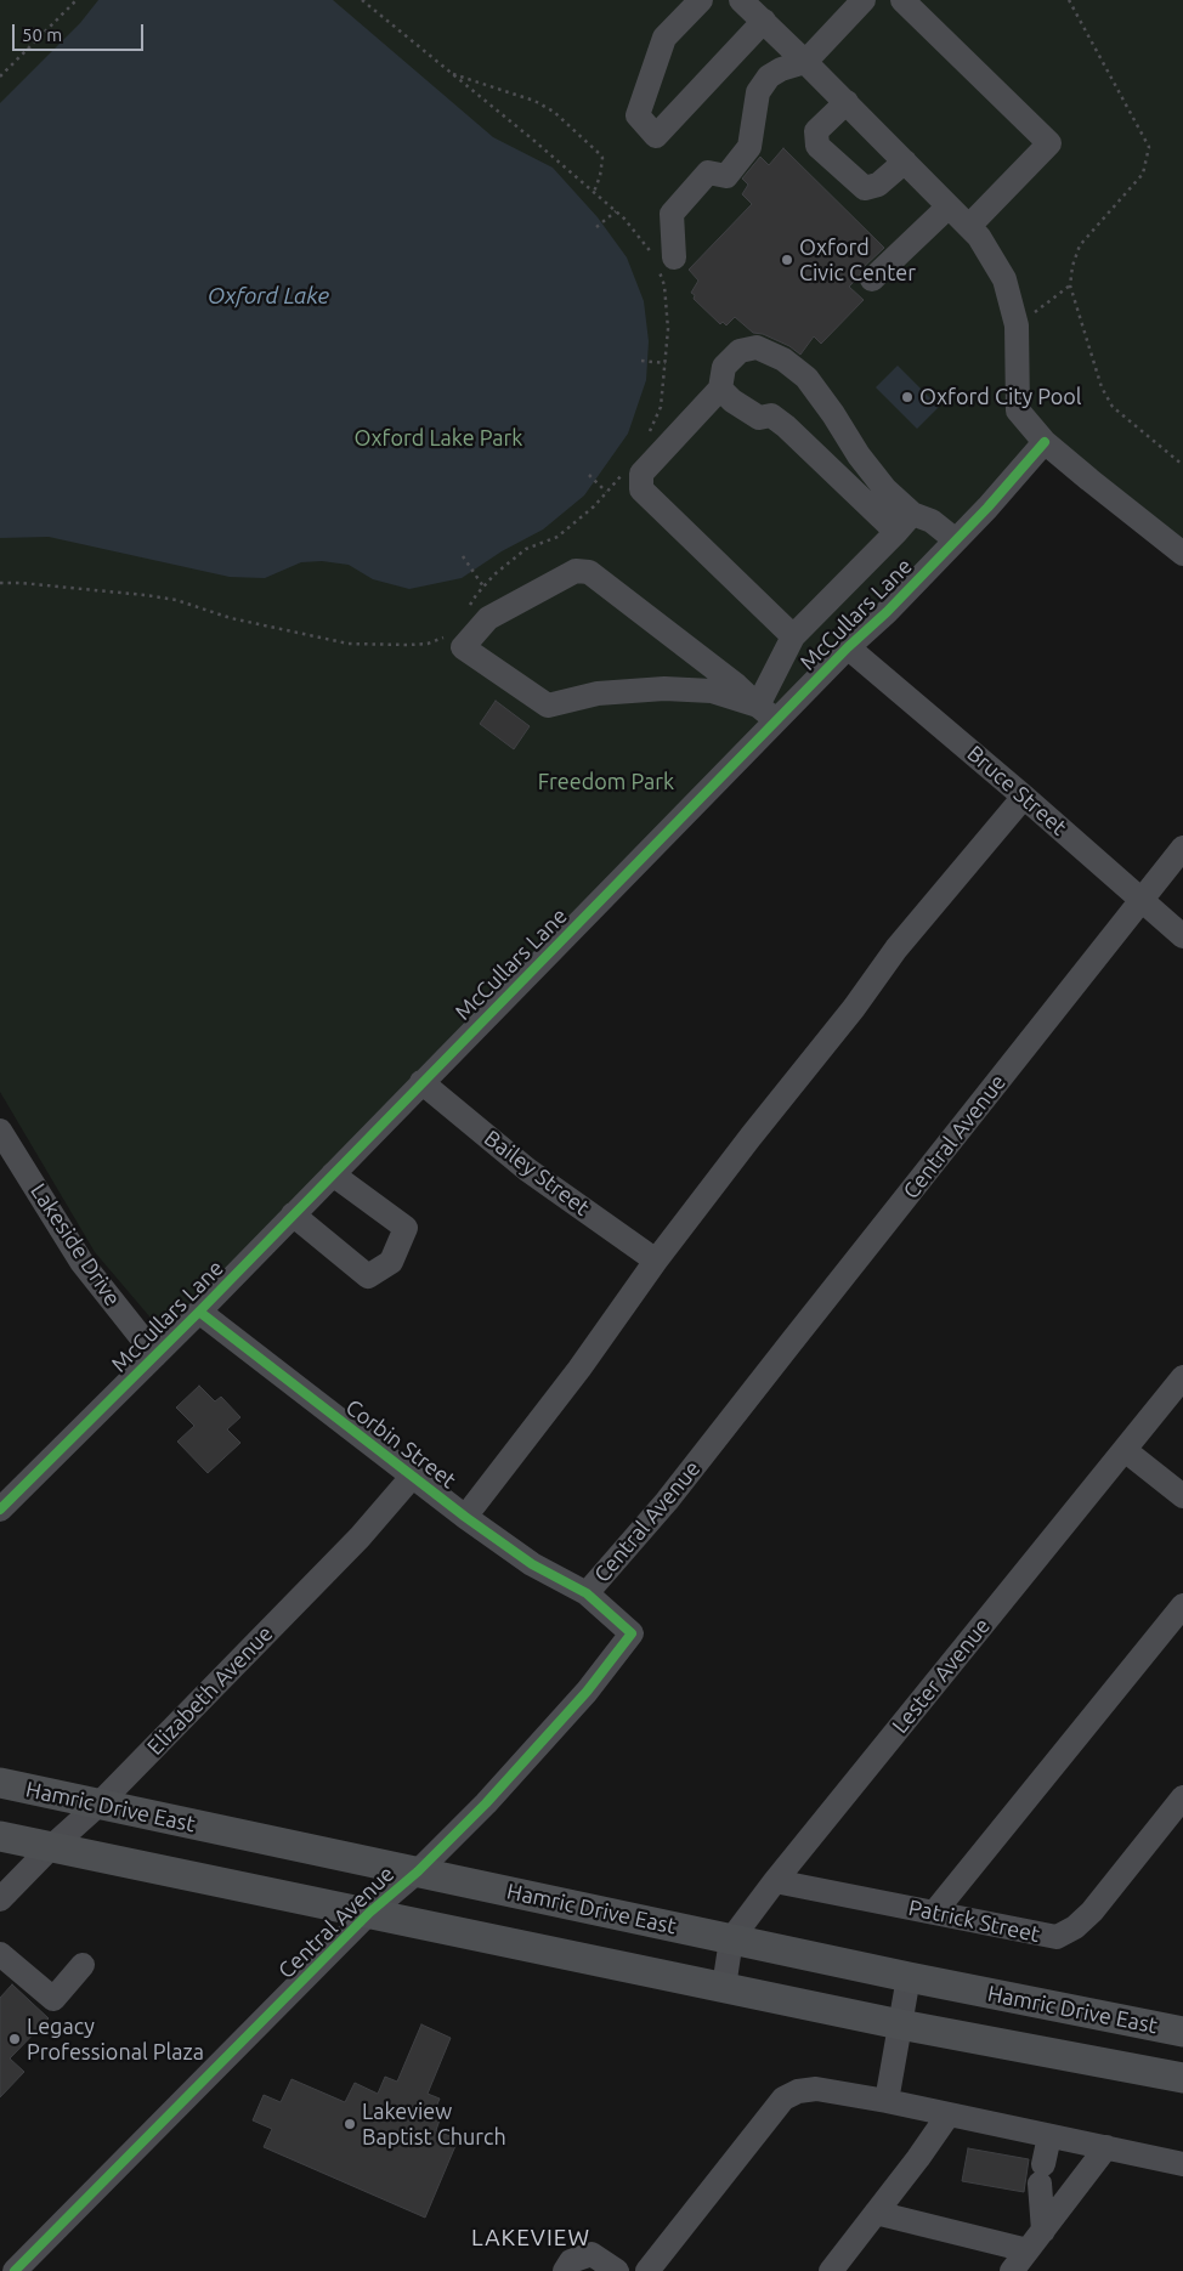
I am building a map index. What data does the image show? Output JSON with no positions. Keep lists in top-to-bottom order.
{
  "streets": {
    "main road": ["Hamric Drive East"],
    "street": [
      "McCullars Lane",
      "Bruce Street",
      "Central Avenue",
      "Bailey Street",
      "Lakeside Drive",
      "Corbin Street",
      "Lester Avenue",
      "Elizabeth Avenue",
      "Patrick Street"
    ]
  },
  "crossings": [
    ["McCullars Lane", "Bruce Street"],
    ["McCullars Lane", "Bailey Street"],
    ["McCullars Lane", "Lakeside Drive"],
    ["McCullars Lane", "Corbin Street"],
    ["Bruce Street", "Central Avenue"],
    ["Central Avenue", "Corbin Street"],
    ["Central Avenue", "Hamric Drive East"],
    ["Corbin Street", "Elizabeth Avenue"],
    ["Lester Avenue", "Hamric Drive East"],
    ["Lester Avenue", "Patrick Street"],
    ["Elizabeth Avenue", "Hamric Drive East"]
  ],
  "districts": ["LAKEVIEW"],
  "water": ["Oxford Lake"],
  "parks": ["Oxford Lake Park", "Freedom Park"],
  "places": [
    "Oxford Civic Center",
    "Oxford City Pool",
    "Legacy Professional Plaza",
    "Lakeview Baptist Church"
  ],
  "scale_bar": "50 m"
}
